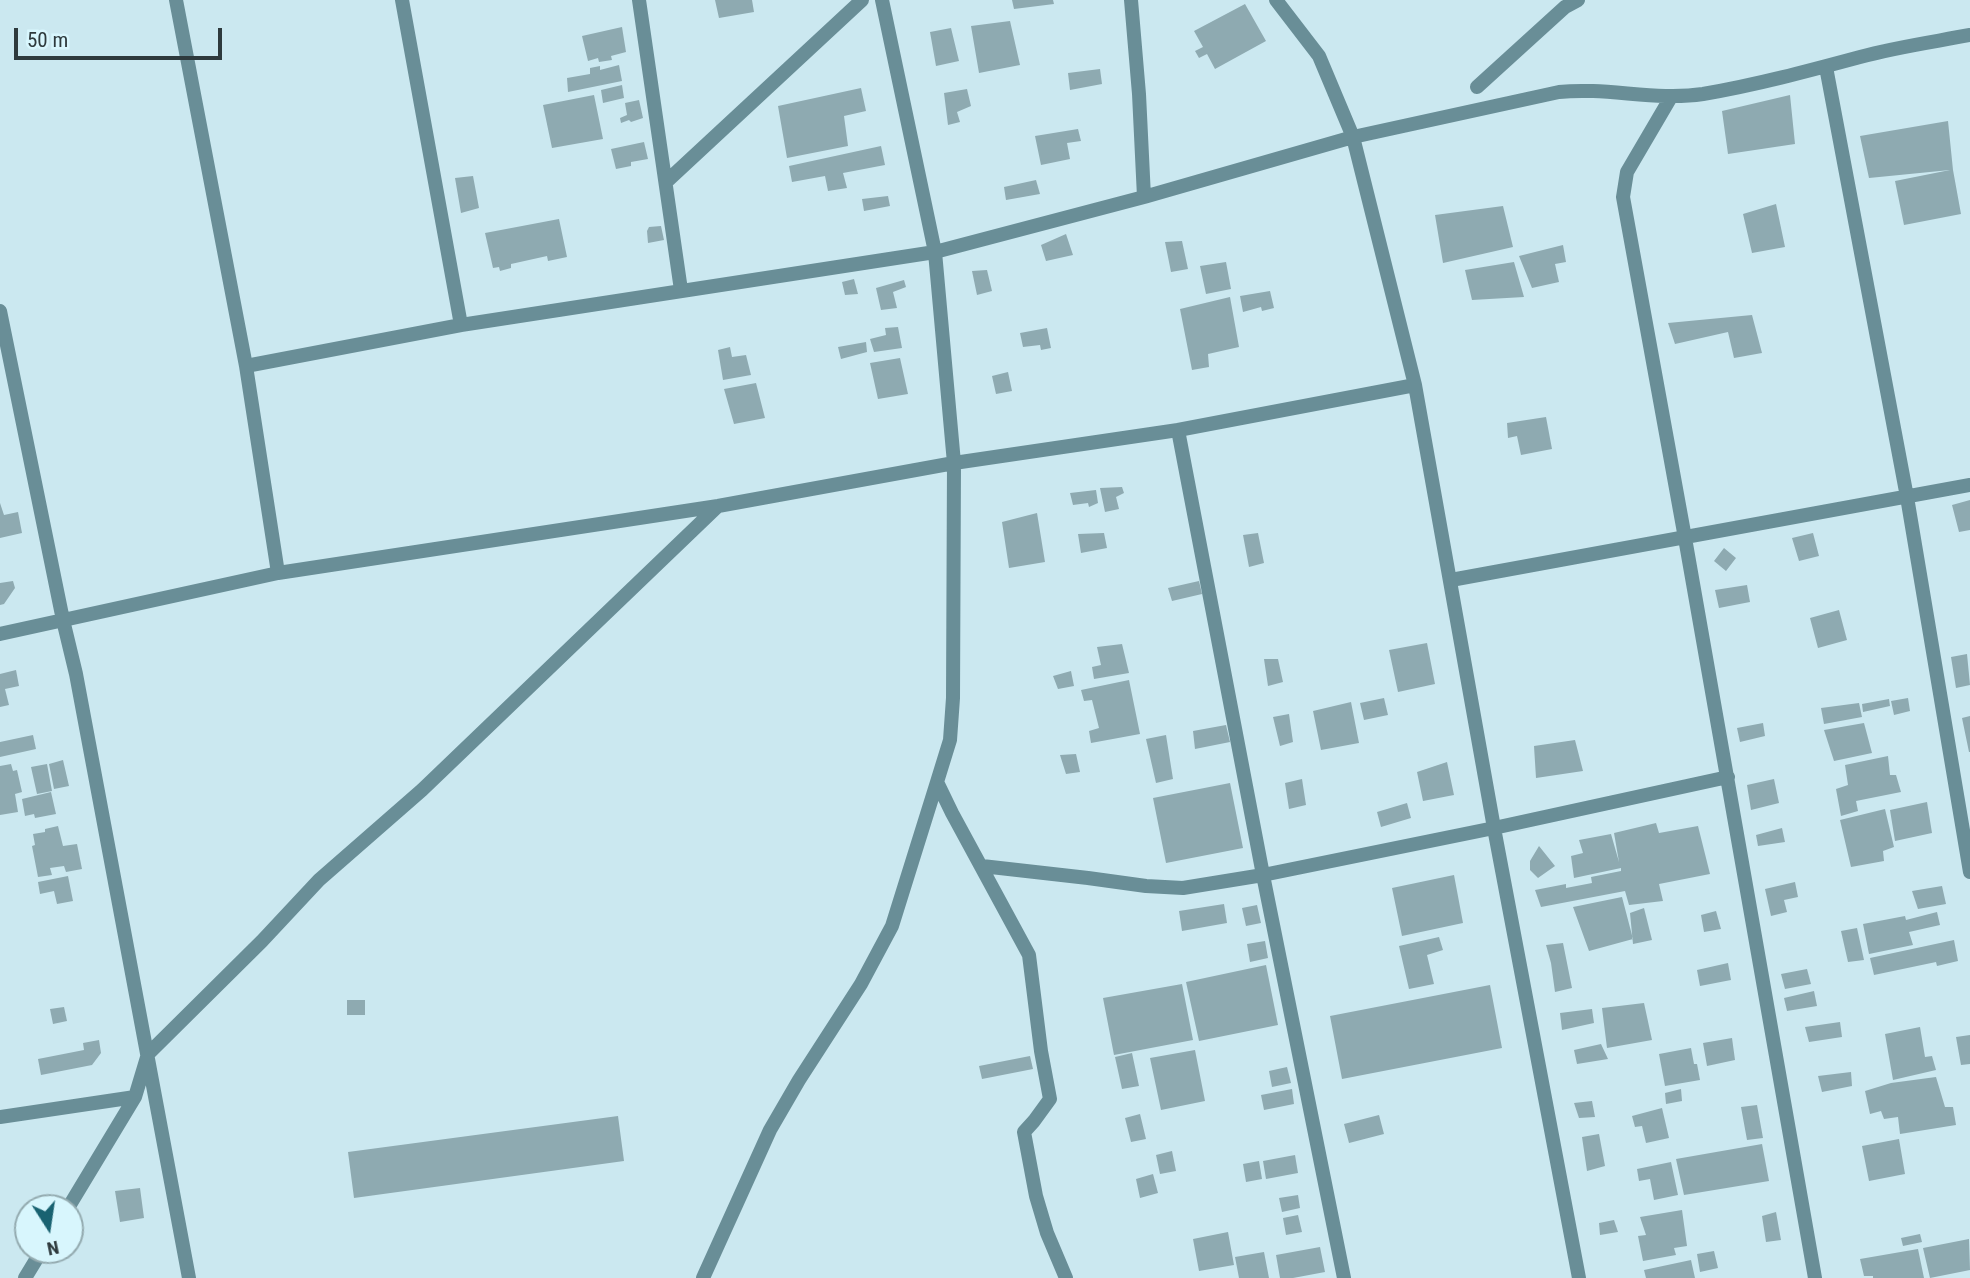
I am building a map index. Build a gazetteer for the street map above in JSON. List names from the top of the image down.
{
  "scale_bar": "50 m",
  "north": "bottom"
}
